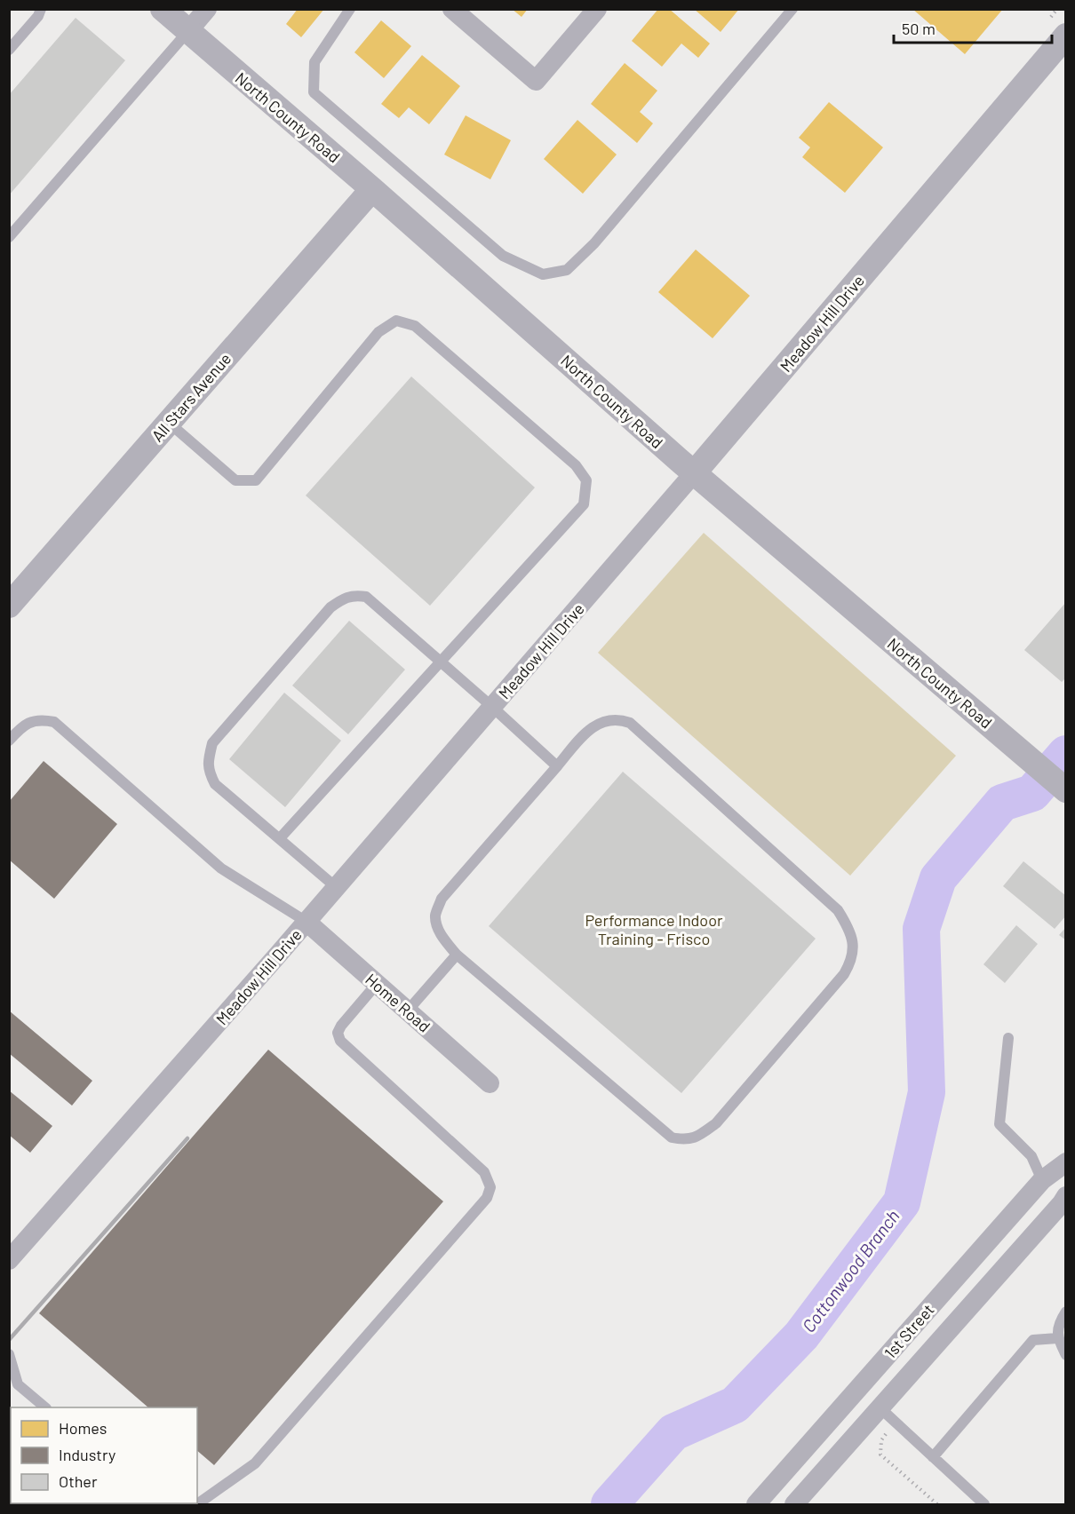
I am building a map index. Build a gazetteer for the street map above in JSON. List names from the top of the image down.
{
  "streets": {
    "street": [
      "North County Road",
      "Meadow Hill Drive",
      "All Stars Avenue",
      "Home Road",
      "1st Street"
    ]
  },
  "crossings": [
    ["North County Road", "Meadow Hill Drive"],
    ["North County Road", "All Stars Avenue"],
    ["Meadow Hill Drive", "Home Road"]
  ],
  "water": ["Cottonwood Branch"],
  "parks": ["Performance Indoor Training - Frisco"],
  "legend": ["Homes", "Industry", "Other"],
  "scale_bar": "50 m"
}
